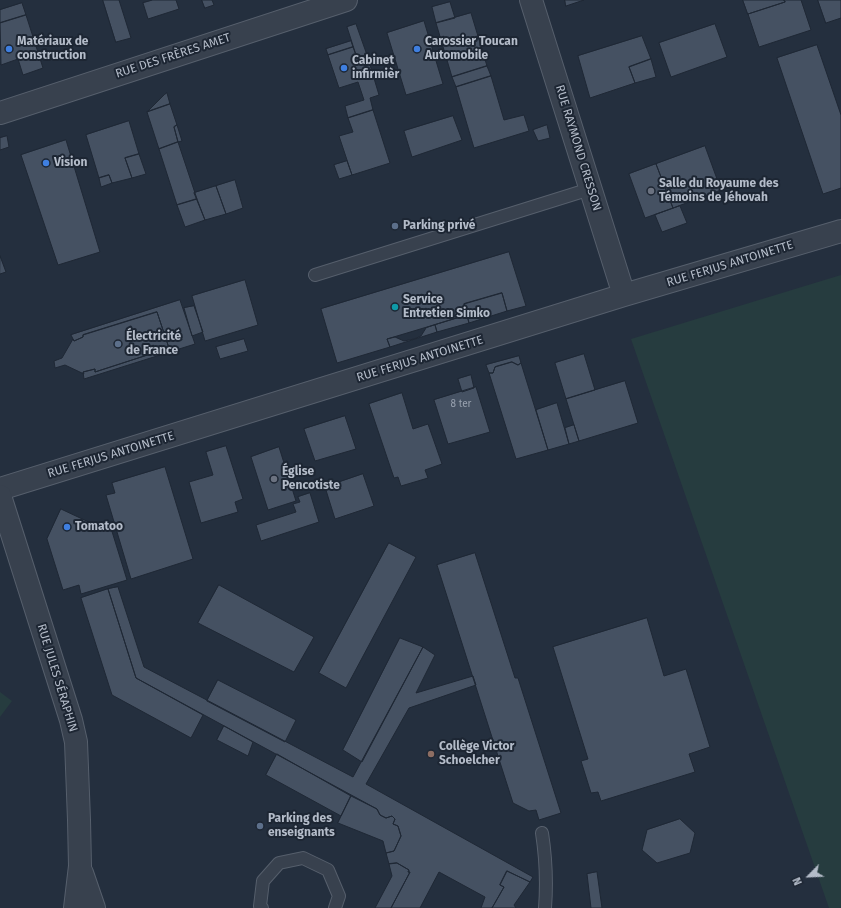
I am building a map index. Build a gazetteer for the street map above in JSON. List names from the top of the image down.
{
  "streets": {
    "street": [
      "RUE DES FRÈRES AMET",
      "RUE RAYMOND CRESSON",
      "RUE FERJUS ANTOINETTE",
      "RUE JULES SÉRAPHIN"
    ]
  },
  "crossings": [
    ["RUE RAYMOND CRESSON", "RUE FERJUS ANTOINETTE"]
  ],
  "places": [
    "Matériaux de construction",
    "Carossier Toucan Automobile",
    "Cabinet infirmièr",
    "Vision",
    "Salle du Royaume des Témoins de Jéhovah",
    "Parking privé",
    "Service Entretien Simko",
    "Électricité de France",
    "Église Pencotiste",
    "Tomatoo",
    "Collège Victor Schoelcher",
    "Parking des enseignants"
  ],
  "house_numbers": ["8 ter"],
  "north": "bottom left"
}
